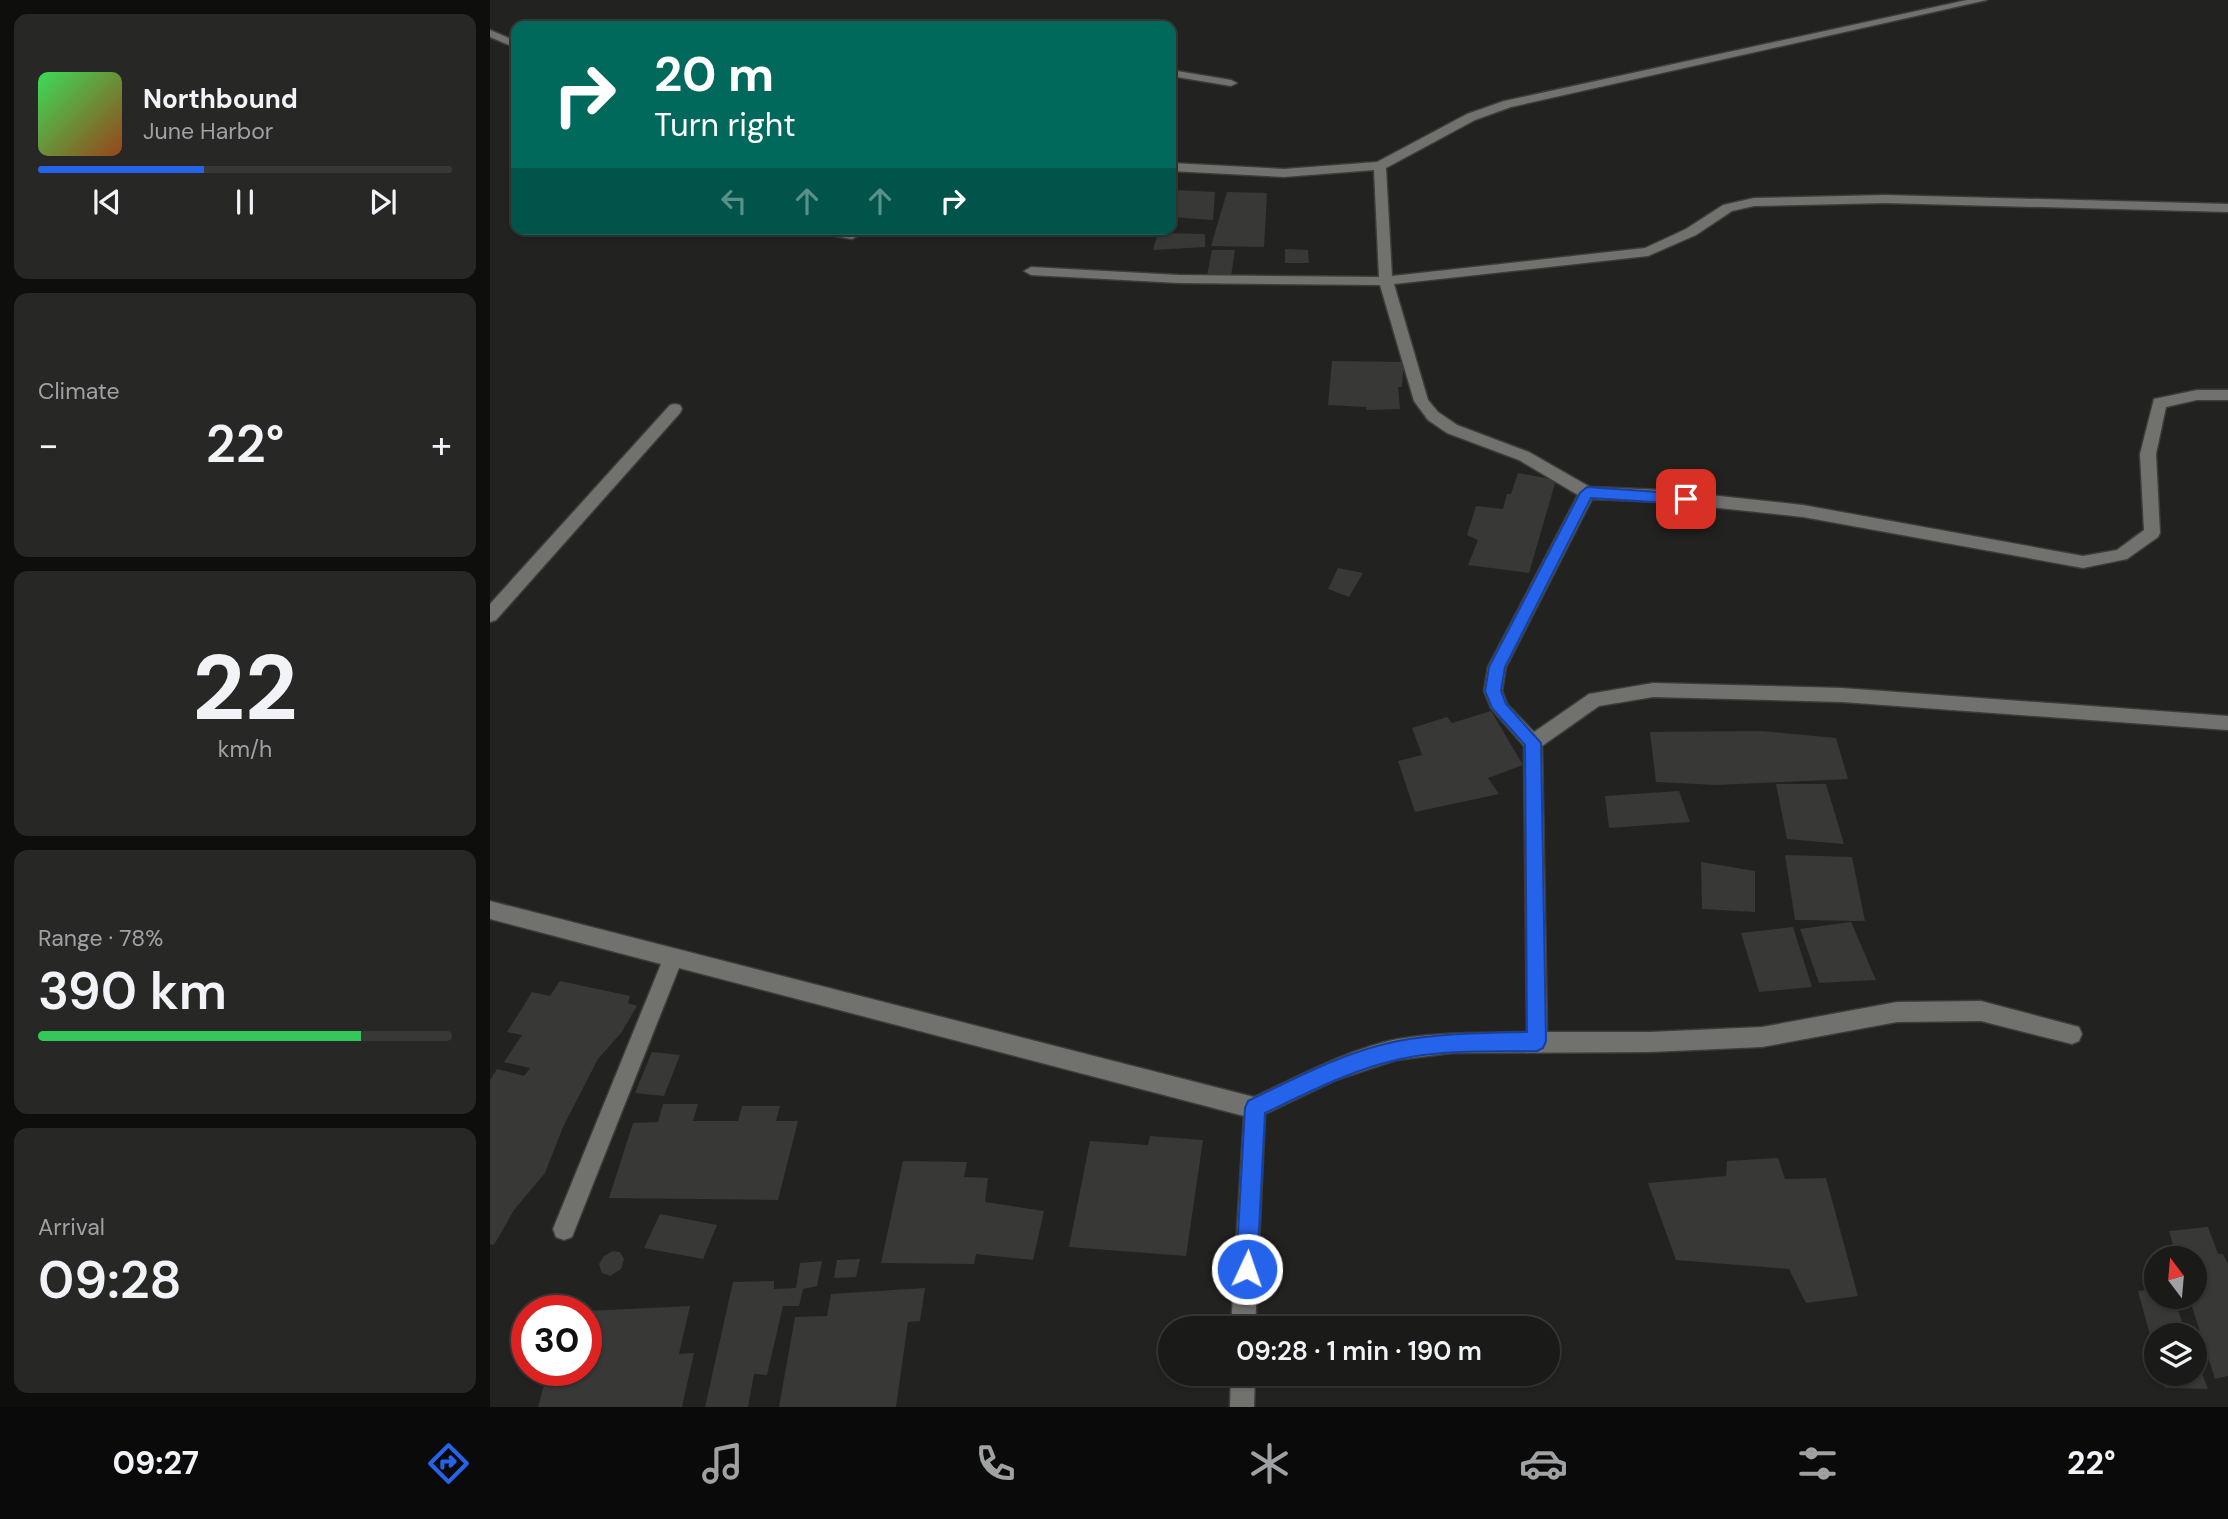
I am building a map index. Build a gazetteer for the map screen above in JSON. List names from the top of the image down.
{
  "north": "top",
  "page": {
    "turn": ["20 m", "Turn right"],
    "song": ["Northbound", "June Harbor"],
    "tile": [
      "Climate",
      ["22", "km/h"],
      ["Range · 78%", "390 km"],
      ["Arrival", "09:28"]
    ],
    "heat": ["−", "22°", "+"],
    "limit": "30",
    "trip": "09:28 · 1 min · 190 m",
    "tabs": ["09:27", "22°"]
  }
}
